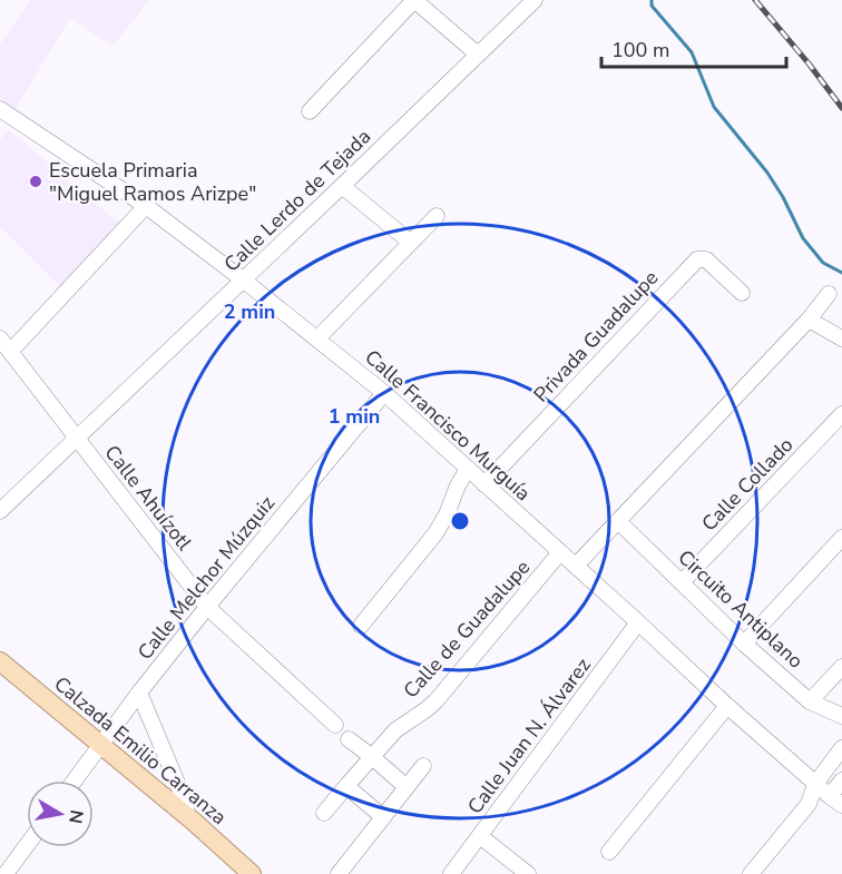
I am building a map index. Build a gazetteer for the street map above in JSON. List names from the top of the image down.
{
  "streets": {
    "main road": ["Calzada Emilio Carranza"],
    "street": [
      "Calle Lerdo de Tejada",
      "Privada Guadalupe",
      "Calle Francisco Murguía",
      "Calle Collado",
      "Calle Ahuízotl",
      "Calle Melchor Múzquiz",
      "Circuito Antiplano",
      "Calle de Guadalupe",
      "Calle Juan N. Álvarez"
    ]
  },
  "crossings": [
    ["Calle Lerdo de Tejada", "Calle Francisco Murguía"],
    ["Calle Lerdo de Tejada", "Calle Ahuízotl"],
    ["Privada Guadalupe", "Calle Francisco Murguía"],
    ["Calle Francisco Murguía", "Calle Melchor Múzquiz"],
    ["Calle Francisco Murguía", "Calle de Guadalupe"],
    ["Calle Francisco Murguía", "Calle Juan N. Álvarez"],
    ["Calle Collado", "Circuito Antiplano"],
    ["Calle Ahuízotl", "Calle Melchor Múzquiz"],
    ["Calle Melchor Múzquiz", "Calzada Emilio Carranza"]
  ],
  "places": ["Escuela Primaria \"Miguel Ramos Arizpe\""],
  "scale_bar": "100 m",
  "north": "right",
  "rings": ["2 min", "1 min"]
}
